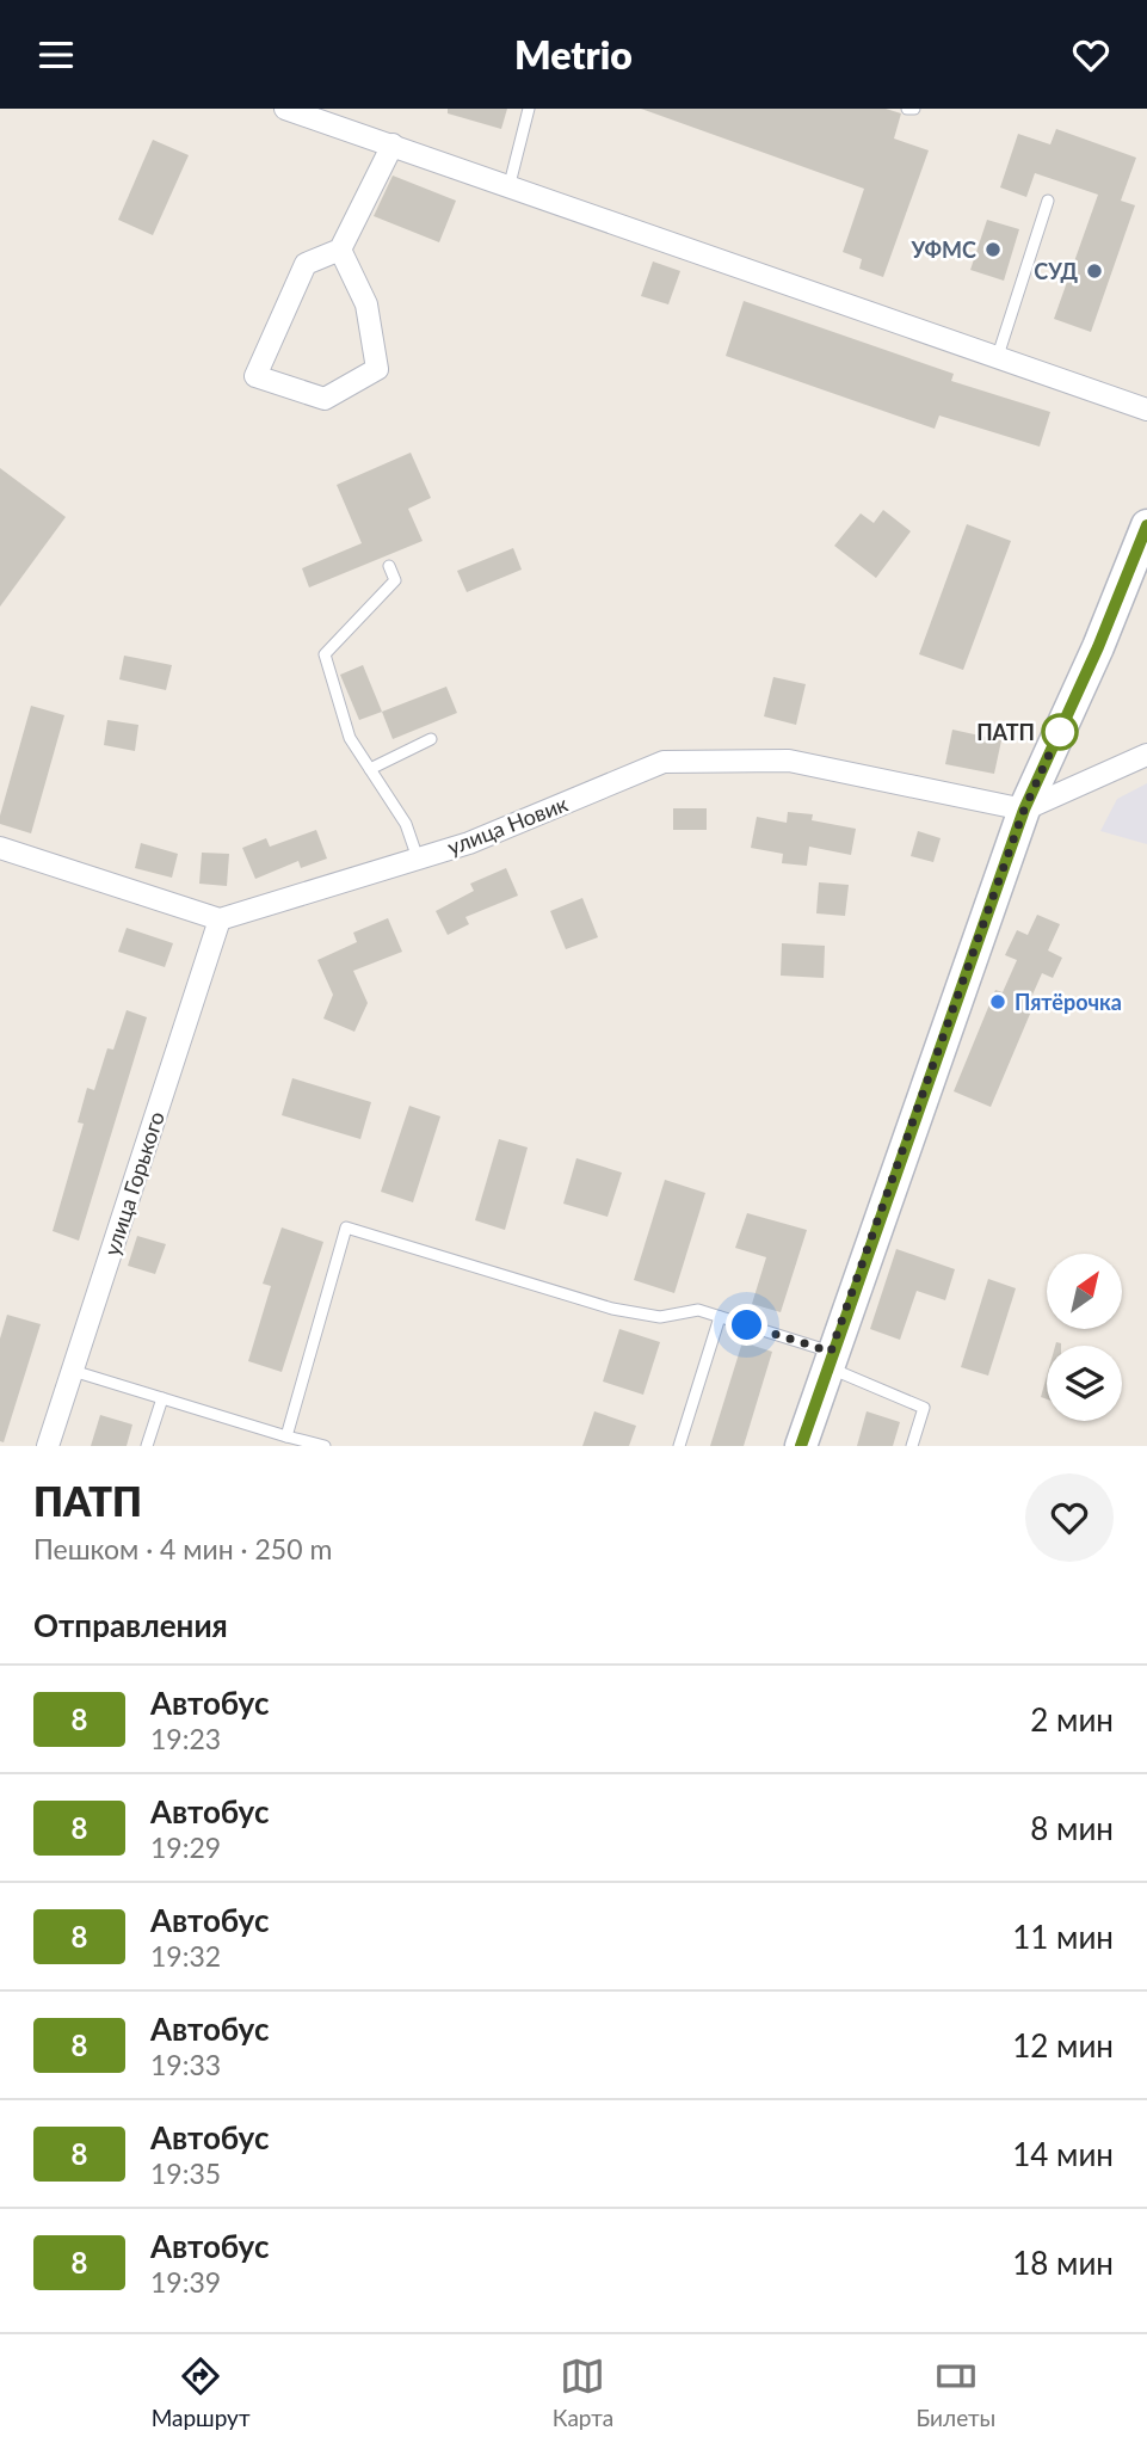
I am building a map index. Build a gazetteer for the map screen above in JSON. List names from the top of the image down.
{
  "streets": {
    "street": ["улица Новик", "улица Горького"]
  },
  "crossings": [
    ["улица Новик", "улица Горького"]
  ],
  "places": [
    "УФМС",
    "СУД",
    "ПАТП",
    "Пятёрочка"
  ],
  "lines": ["bus line 8"],
  "north": "top right",
  "page": {
    "header": "Metrio",
    "heading": [
      ["ПАТП", "Пешком · 4 мин · 250 m"],
      "Отправления"
    ],
    "list": [
      {
        "mark": "8",
        "name": "Автобус",
        "note": "19:23",
        "value": "2 мин"
      },
      {
        "mark": "8",
        "name": "Автобус",
        "note": "19:29",
        "value": "8 мин"
      },
      {
        "mark": "8",
        "name": "Автобус",
        "note": "19:32",
        "value": "11 мин"
      },
      {
        "mark": "8",
        "name": "Автобус",
        "note": "19:33",
        "value": "12 мин"
      },
      {
        "mark": "8",
        "name": "Автобус",
        "note": "19:35",
        "value": "14 мин"
      },
      {
        "mark": "8",
        "name": "Автобус",
        "note": "19:39",
        "value": "18 мин"
      }
    ],
    "tabs": ["Маршрут", "Карта", "Билеты"]
  }
}
